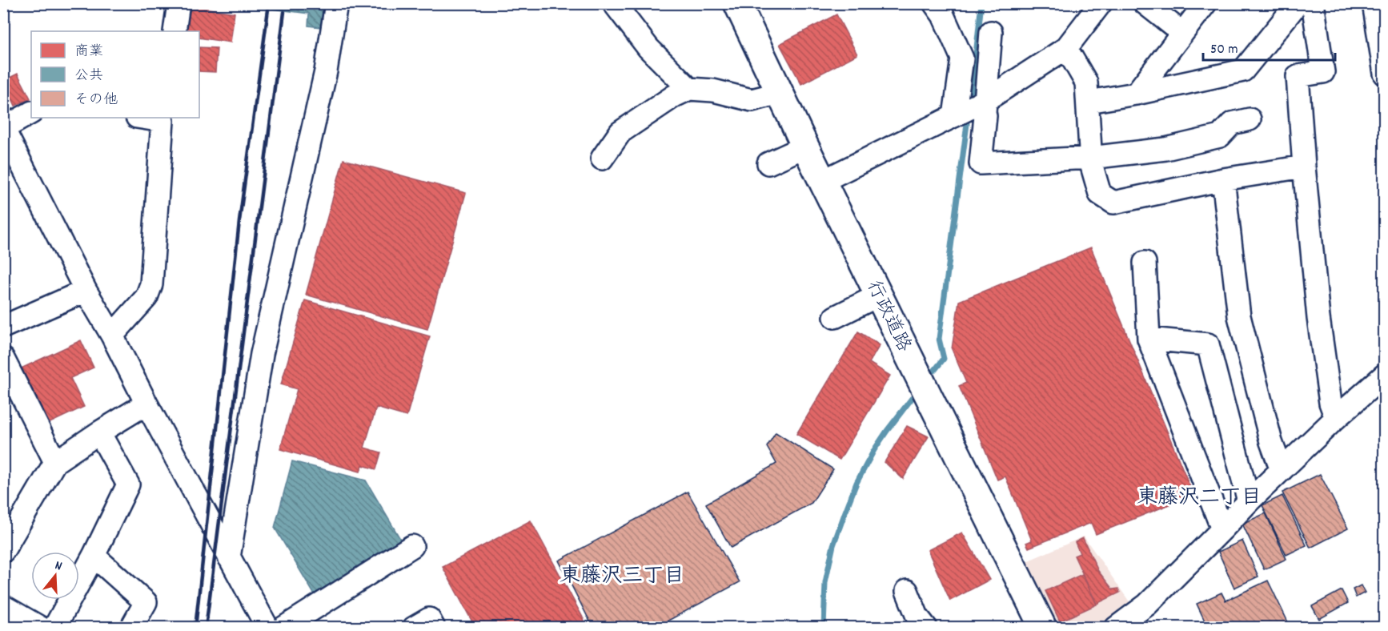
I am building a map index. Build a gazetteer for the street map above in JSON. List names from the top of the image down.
{
  "streets": {
    "highway": ["行政道路"]
  },
  "districts": ["東藤沢二丁目", "東藤沢三丁目"],
  "legend": ["商業", "公共", "その他"],
  "scale_bar": "50 m",
  "north": "top"
}
